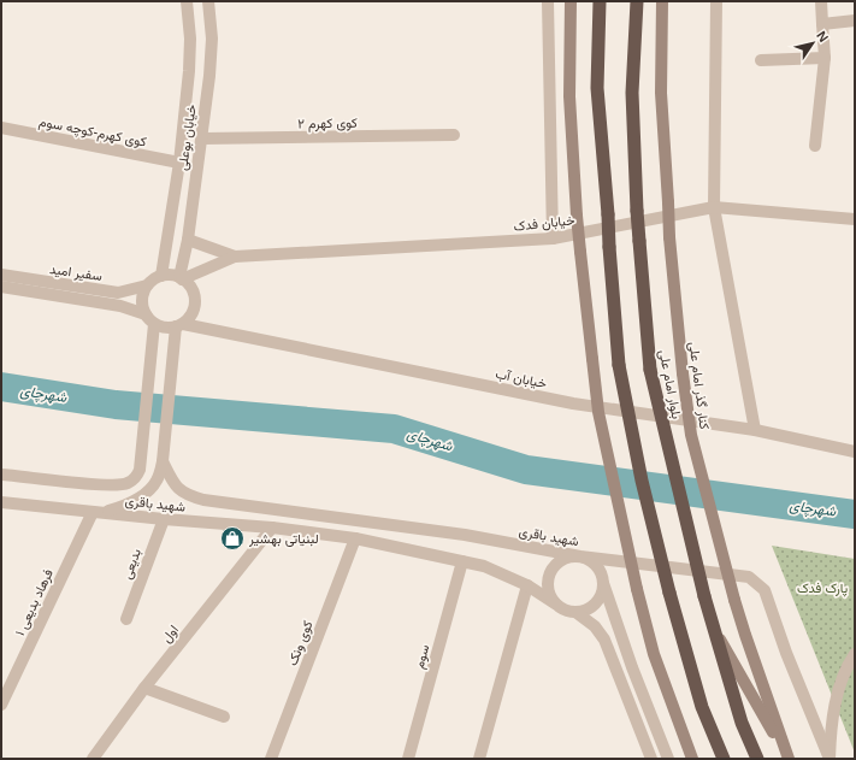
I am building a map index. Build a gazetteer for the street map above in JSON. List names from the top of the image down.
{
  "streets": {
    "highway": ["بلوار امام علی"],
    "main road": ["کنار گذر امام علی"],
    "street": [
      "کوی کهرم ۲",
      "کوی کهرم-کوچه سوم",
      "خیابان بوعلی",
      "خیابان فدک",
      "سفیر امید",
      "خیابان آب",
      "شهید باقری",
      "بدیعی",
      "فرهاد بدیعی ۱",
      "اول",
      "کوی ونک",
      "سوم"
    ]
  },
  "crossings": [
    ["کوی کهرم ۲", "خیابان بوعلی"],
    ["کوی کهرم-کوچه سوم", "خیابان بوعلی"],
    ["خیابان بوعلی", "خیابان فدک"],
    ["خیابان بوعلی", "سفیر امید"],
    ["خیابان بوعلی", "خیابان آب"],
    ["خیابان بوعلی", "شهید باقری"],
    ["خیابان فدک", "سفیر امید"],
    ["خیابان فدک", "خیابان آب"],
    ["خیابان فدک", "شهید باقری"],
    ["سفیر امید", "خیابان آب"],
    ["سفیر امید", "شهید باقری"],
    ["خیابان آب", "شهید باقری"],
    ["شهید باقری", "بدیعی"],
    ["شهید باقری", "فرهاد بدیعی ۱"],
    ["شهید باقری", "اول"],
    ["شهید باقری", "کوی ونک"],
    ["شهید باقری", "سوم"]
  ],
  "water": ["شهرچای"],
  "parks": ["پارک فدک"],
  "places": {
    "shop": ["لبنیاتی بهشیر"]
  },
  "north": "top right"
}
